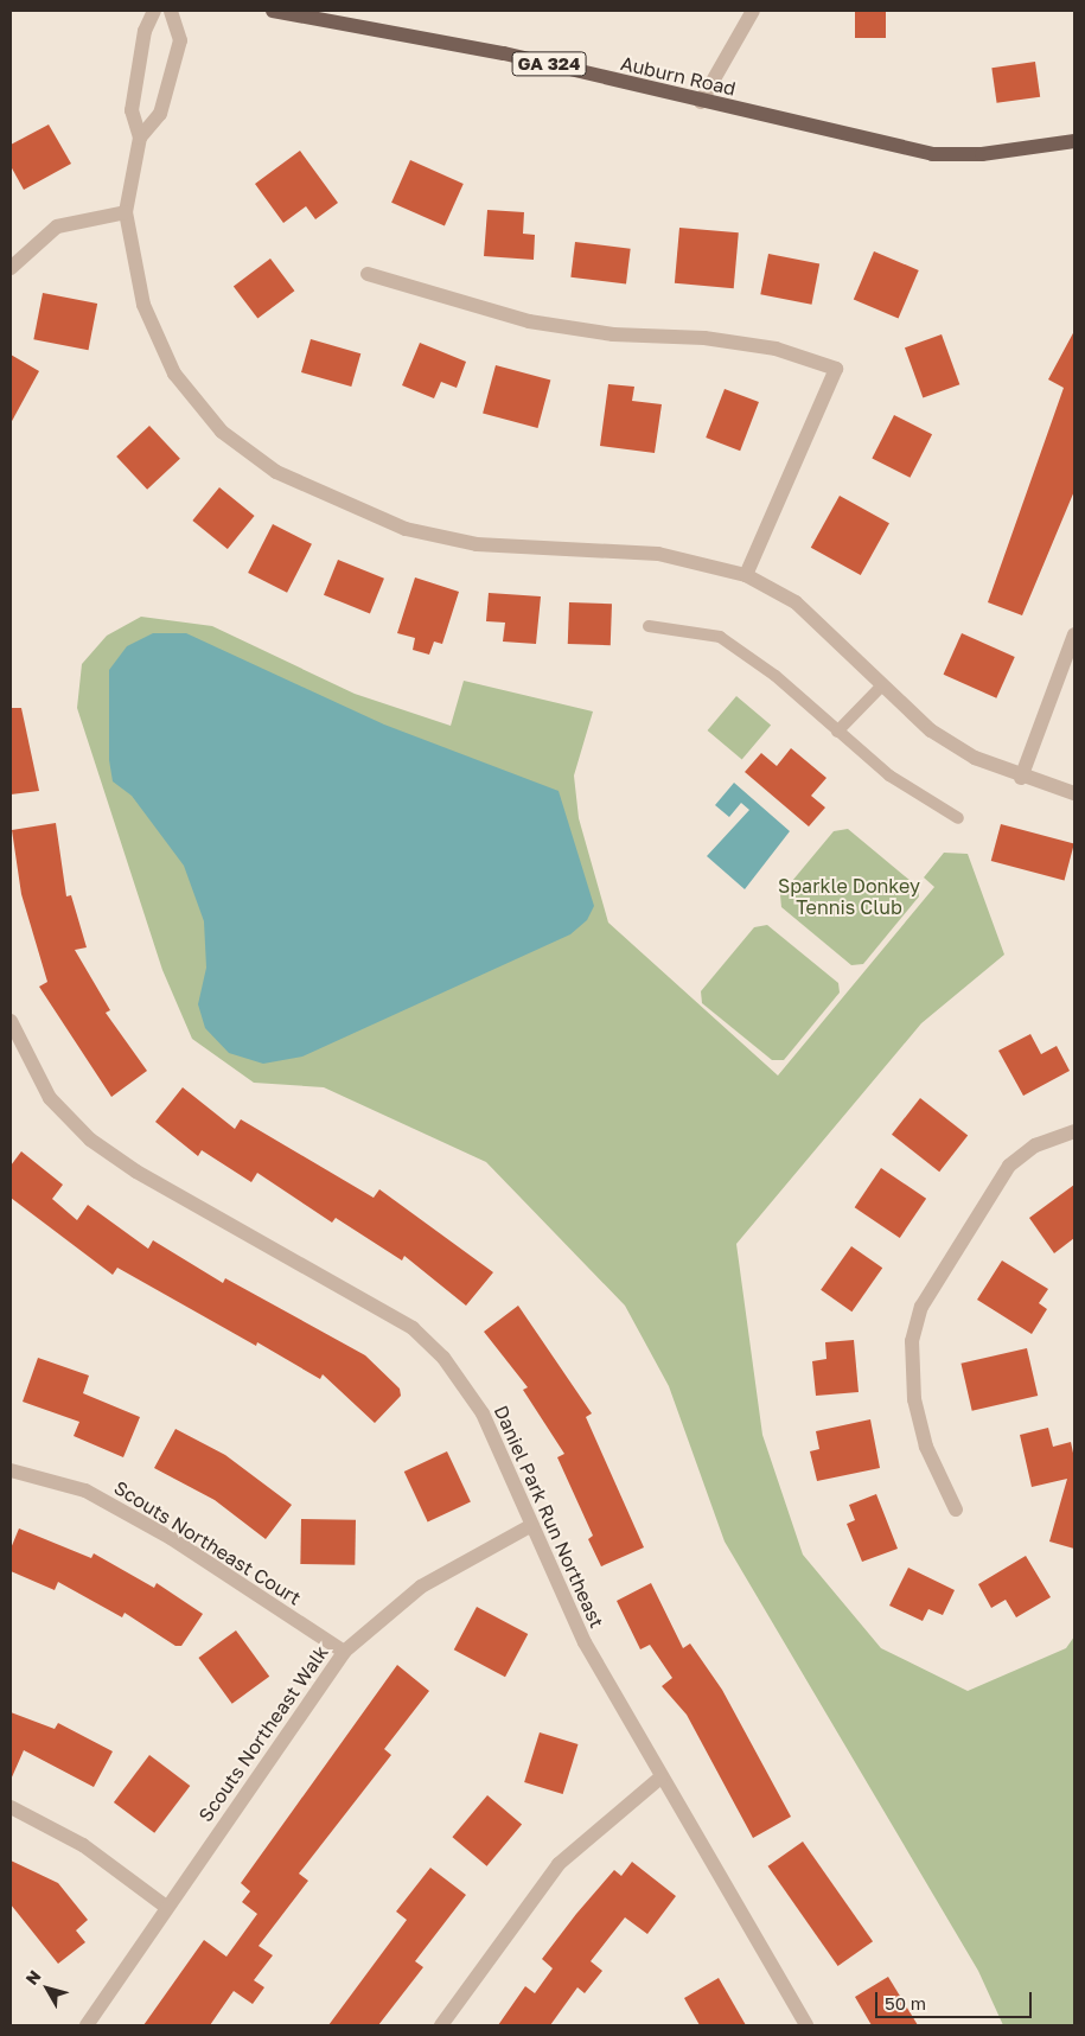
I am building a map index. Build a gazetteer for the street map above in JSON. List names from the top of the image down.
{
  "streets": {
    "main road": ["GA 324", "Auburn Road"],
    "street": ["Daniel Park Run Northeast", "Scouts Northeast Court", "Scouts Northeast Walk"]
  },
  "crossings": [
    ["Daniel Park Run Northeast", "Scouts Northeast Walk"],
    ["Scouts Northeast Court", "Scouts Northeast Walk"]
  ],
  "parks": ["Sparkle Donkey Tennis Club"],
  "scale_bar": "50 m",
  "north": "top left"
}
